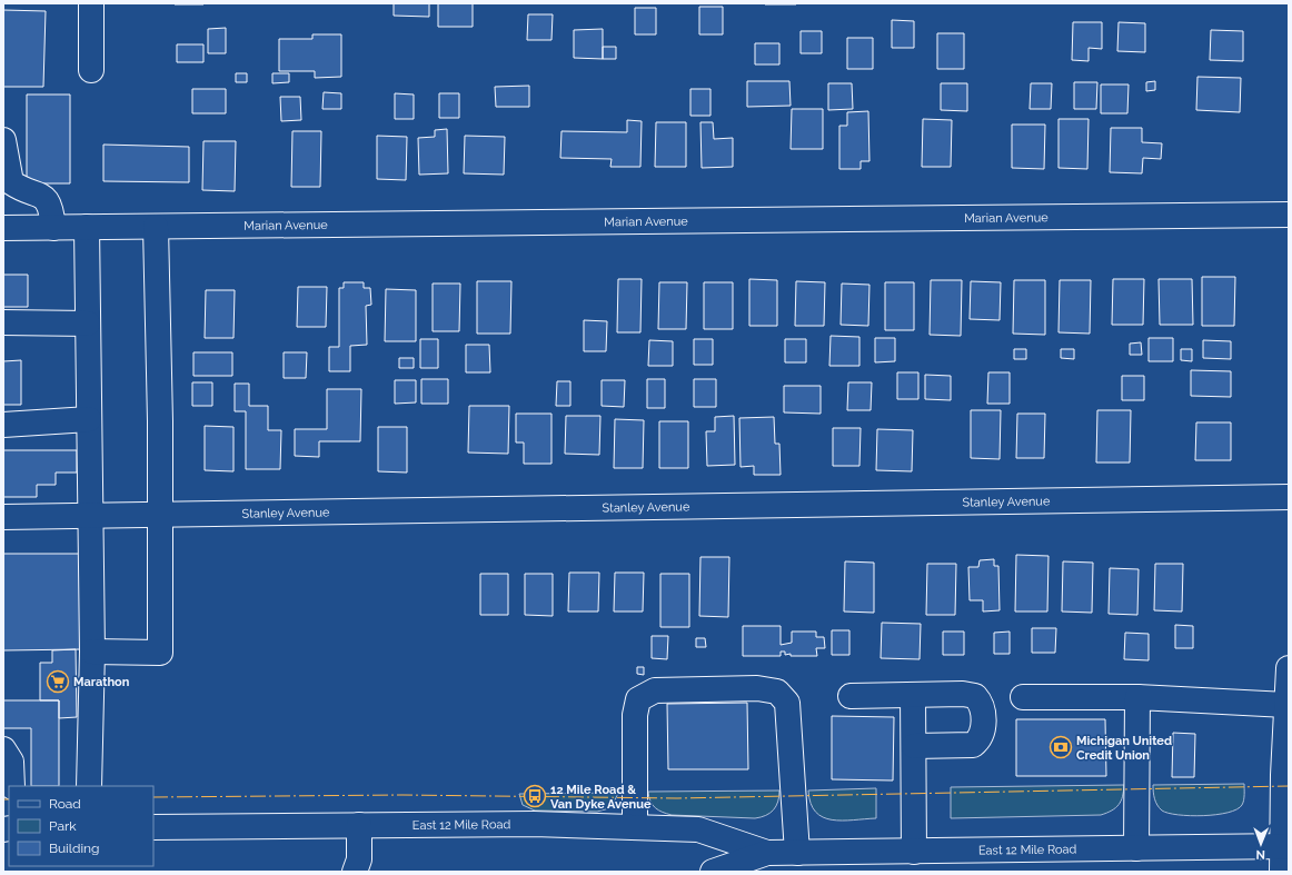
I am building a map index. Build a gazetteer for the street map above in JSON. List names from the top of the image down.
{
  "streets": {
    "street": ["Marian Avenue", "Stanley Avenue", "East 12 Mile Road"]
  },
  "places": {
    "supermarket": ["Marathon"],
    "bank": ["Michigan United Credit Union"],
    "bus stop": ["12 Mile Road & Van Dyke Avenue"]
  },
  "legend": ["Road", "Park", "Building"],
  "north": "bottom"
}
